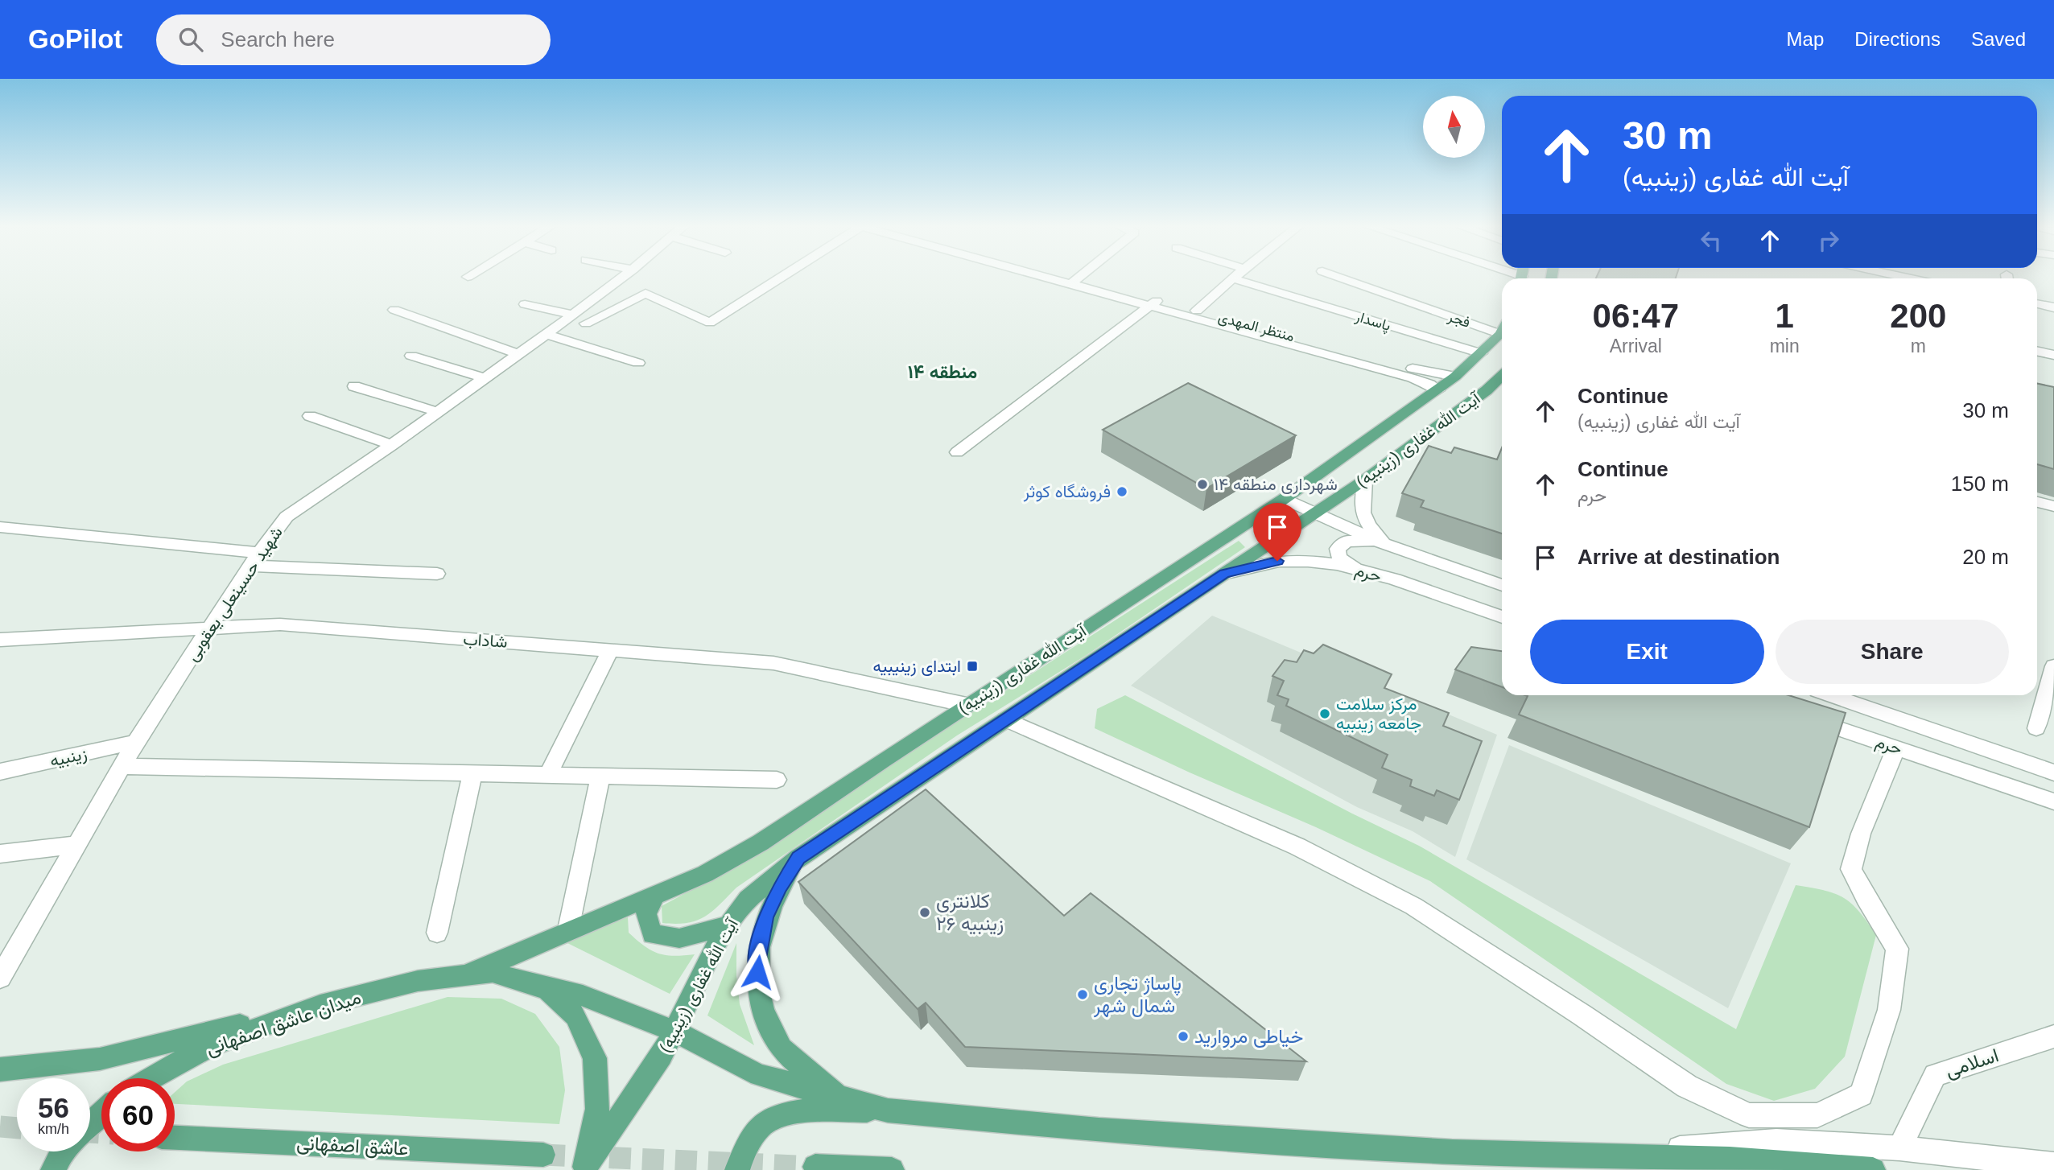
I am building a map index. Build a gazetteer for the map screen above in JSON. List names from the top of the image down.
{
  "streets": {
    "main road": ["آیت الله غفاری (زینبیه)", "میدان عاشق اصفهانی", "عاشق اصفهانی"],
    "street": [
      "فجر",
      "پاسدار",
      "منتظر المهدی",
      "حرم",
      "شهید حسینعلی یعقوبی",
      "شاداب",
      "زینبیه",
      "اسلامی"
    ]
  },
  "crossings": [
    ["پاسدار", "آیت الله غفاری (زینبیه)"],
    ["منتظر المهدی", "آیت الله غفاری (زینبیه)"],
    ["آیت الله غفاری (زینبیه)", "حرم"],
    ["آیت الله غفاری (زینبیه)", "شاداب"],
    ["آیت الله غفاری (زینبیه)", "میدان عاشق اصفهانی"],
    ["شهید حسینعلی یعقوبی", "شاداب"],
    ["شهید حسینعلی یعقوبی", "زینبیه"]
  ],
  "districts": ["منطقه ۱۴"],
  "places": {
    "other": [
      "شهرداری منطقه ۱۴",
      "فروشگاه کوثر",
      "مرکز سلامت جامعه زینبیه",
      "کلانتری ۲۶ زینبیه",
      "پاساژ تجاری شمال شهر",
      "خیاطی مروارید"
    ],
    "transit": ["ابتدای زینیبیه"]
  },
  "north": "top",
  "page": {
    "header": "GoPilot",
    "search": "Search here",
    "nav": ["Map", "Directions", "Saved"],
    "turn": ["30 m", "آیت الله غفاری (زینبیه)"],
    "eta": [
      "06:47",
      "Arrival",
      "1",
      "min",
      "200",
      "m"
    ],
    "list": [
      {
        "name": "Continue",
        "note": "آیت الله غفاری (زینبیه)",
        "value": "30 m"
      },
      {
        "name": "Continue",
        "note": "حرم",
        "value": "150 m"
      },
      {
        "name": "Arrive at destination",
        "value": "20 m"
      }
    ],
    "buttons": ["Exit", "Share"],
    "speed": "56 km/h",
    "limit": "60"
  }
}
